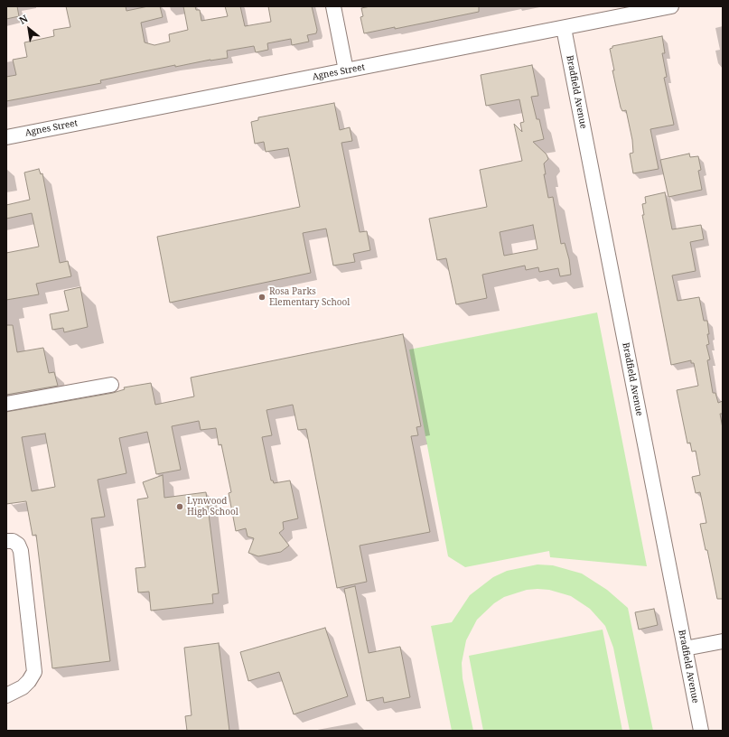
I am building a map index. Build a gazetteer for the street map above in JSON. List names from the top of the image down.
{
  "streets": {
    "street": ["Agnes Street", "Bradfield Avenue"]
  },
  "crossings": [
    ["Agnes Street", "Bradfield Avenue"]
  ],
  "places": ["Rosa Parks Elementary School", "Lynwood High School"],
  "north": "top left"
}
